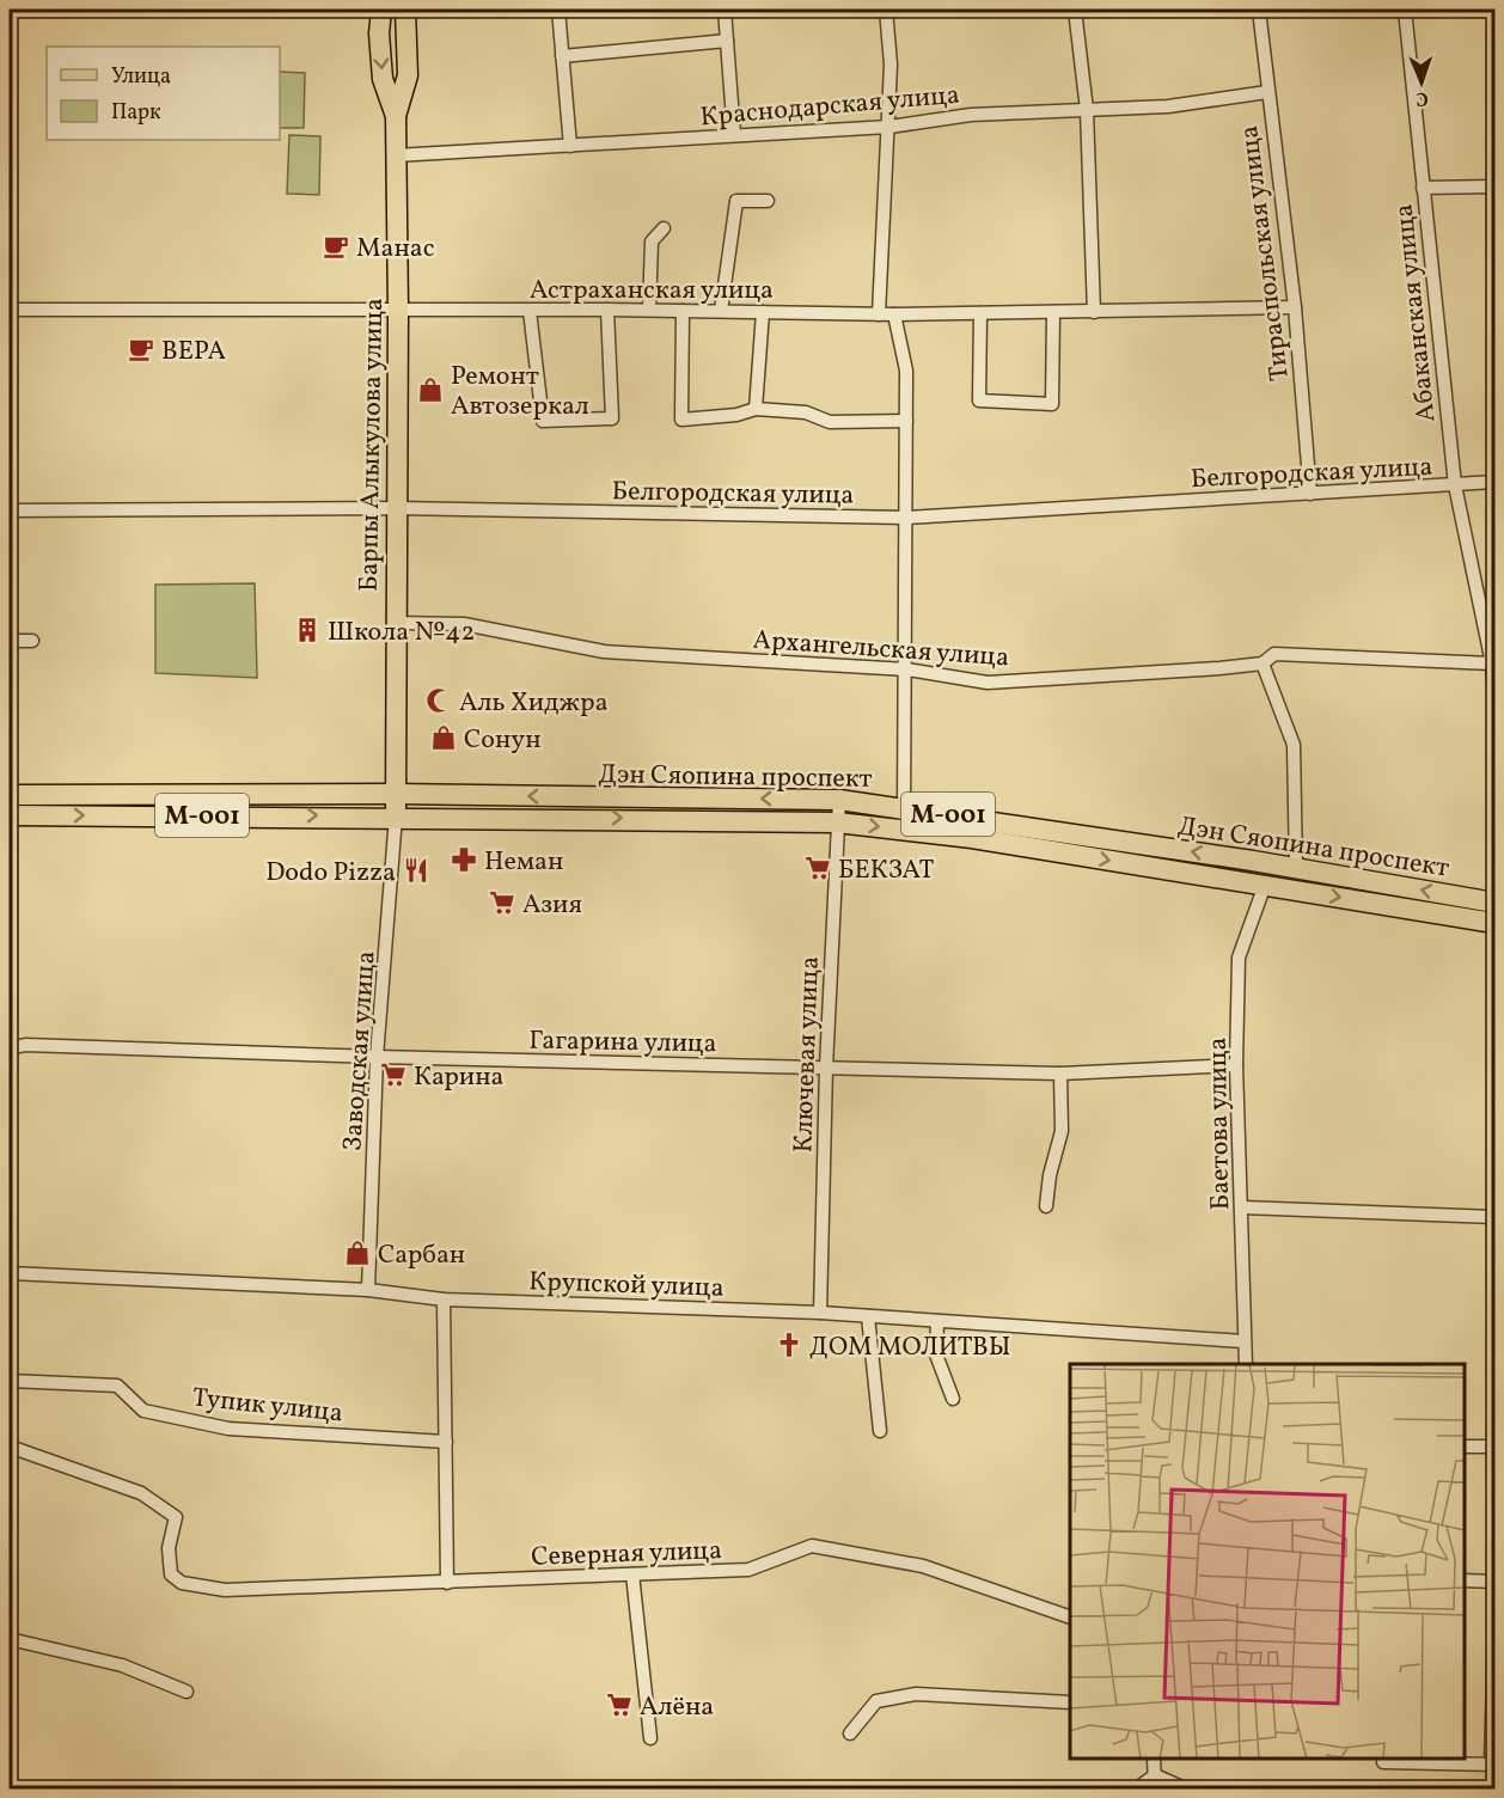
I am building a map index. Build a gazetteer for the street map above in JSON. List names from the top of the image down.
{
  "streets": {
    "main road": ["Барпы Алыкулова улица", "Дэн Сяопина проспект", "M-001"],
    "street": [
      "Краснодарская улица",
      "Тираспольская улица",
      "Астраханская улица",
      "Абаканская улица",
      "Белгородская улица",
      "Архангельская улица",
      "Гагарина улица",
      "Заводская улица",
      "Ключевая улица",
      "Баетова улица",
      "Крупской улица",
      "Тупик улица",
      "Северная улица"
    ]
  },
  "crossings": [
    ["Краснодарская улица", "Тираспольская улица"],
    ["Краснодарская улица", "Барпы Алыкулова улица"],
    ["Тираспольская улица", "Астраханская улица"],
    ["Тираспольская улица", "Белгородская улица"],
    ["Астраханская улица", "Барпы Алыкулова улица"],
    ["Абаканская улица", "Белгородская улица"],
    ["Абаканская улица", "Архангельская улица"],
    ["Барпы Алыкулова улица", "Белгородская улица"],
    ["Барпы Алыкулова улица", "Архангельская улица"],
    ["Барпы Алыкулова улица", "Дэн Сяопина проспект"],
    ["Барпы Алыкулова улица", "Заводская улица"],
    ["Дэн Сяопина проспект", "Заводская улица"],
    ["Дэн Сяопина проспект", "Ключевая улица"],
    ["Дэн Сяопина проспект", "Баетова улица"],
    ["Гагарина улица", "Заводская улица"],
    ["Гагарина улица", "Ключевая улица"],
    ["Гагарина улица", "Баетова улица"],
    ["Заводская улица", "Крупской улица"],
    ["Ключевая улица", "Крупской улица"],
    ["Баетова улица", "Крупской улица"]
  ],
  "places": {
    "cafe": ["Манас", "ВЕРА"],
    "shop": ["Ремонт Автозеркал", "Сонун", "Сарбан"],
    "building": ["Школа №42"],
    "mosque": ["Аль Хиджра"],
    "pharmacy": ["Неман"],
    "supermarket": [
      "БЕКЗАТ",
      "Азия",
      "Карина",
      "Алёна"
    ],
    "restaurant": ["Dodo Pizza"],
    "church": ["ДОМ МОЛИТВЫ"]
  },
  "legend": ["Улица", "Парк"],
  "north": "bottom"
}
